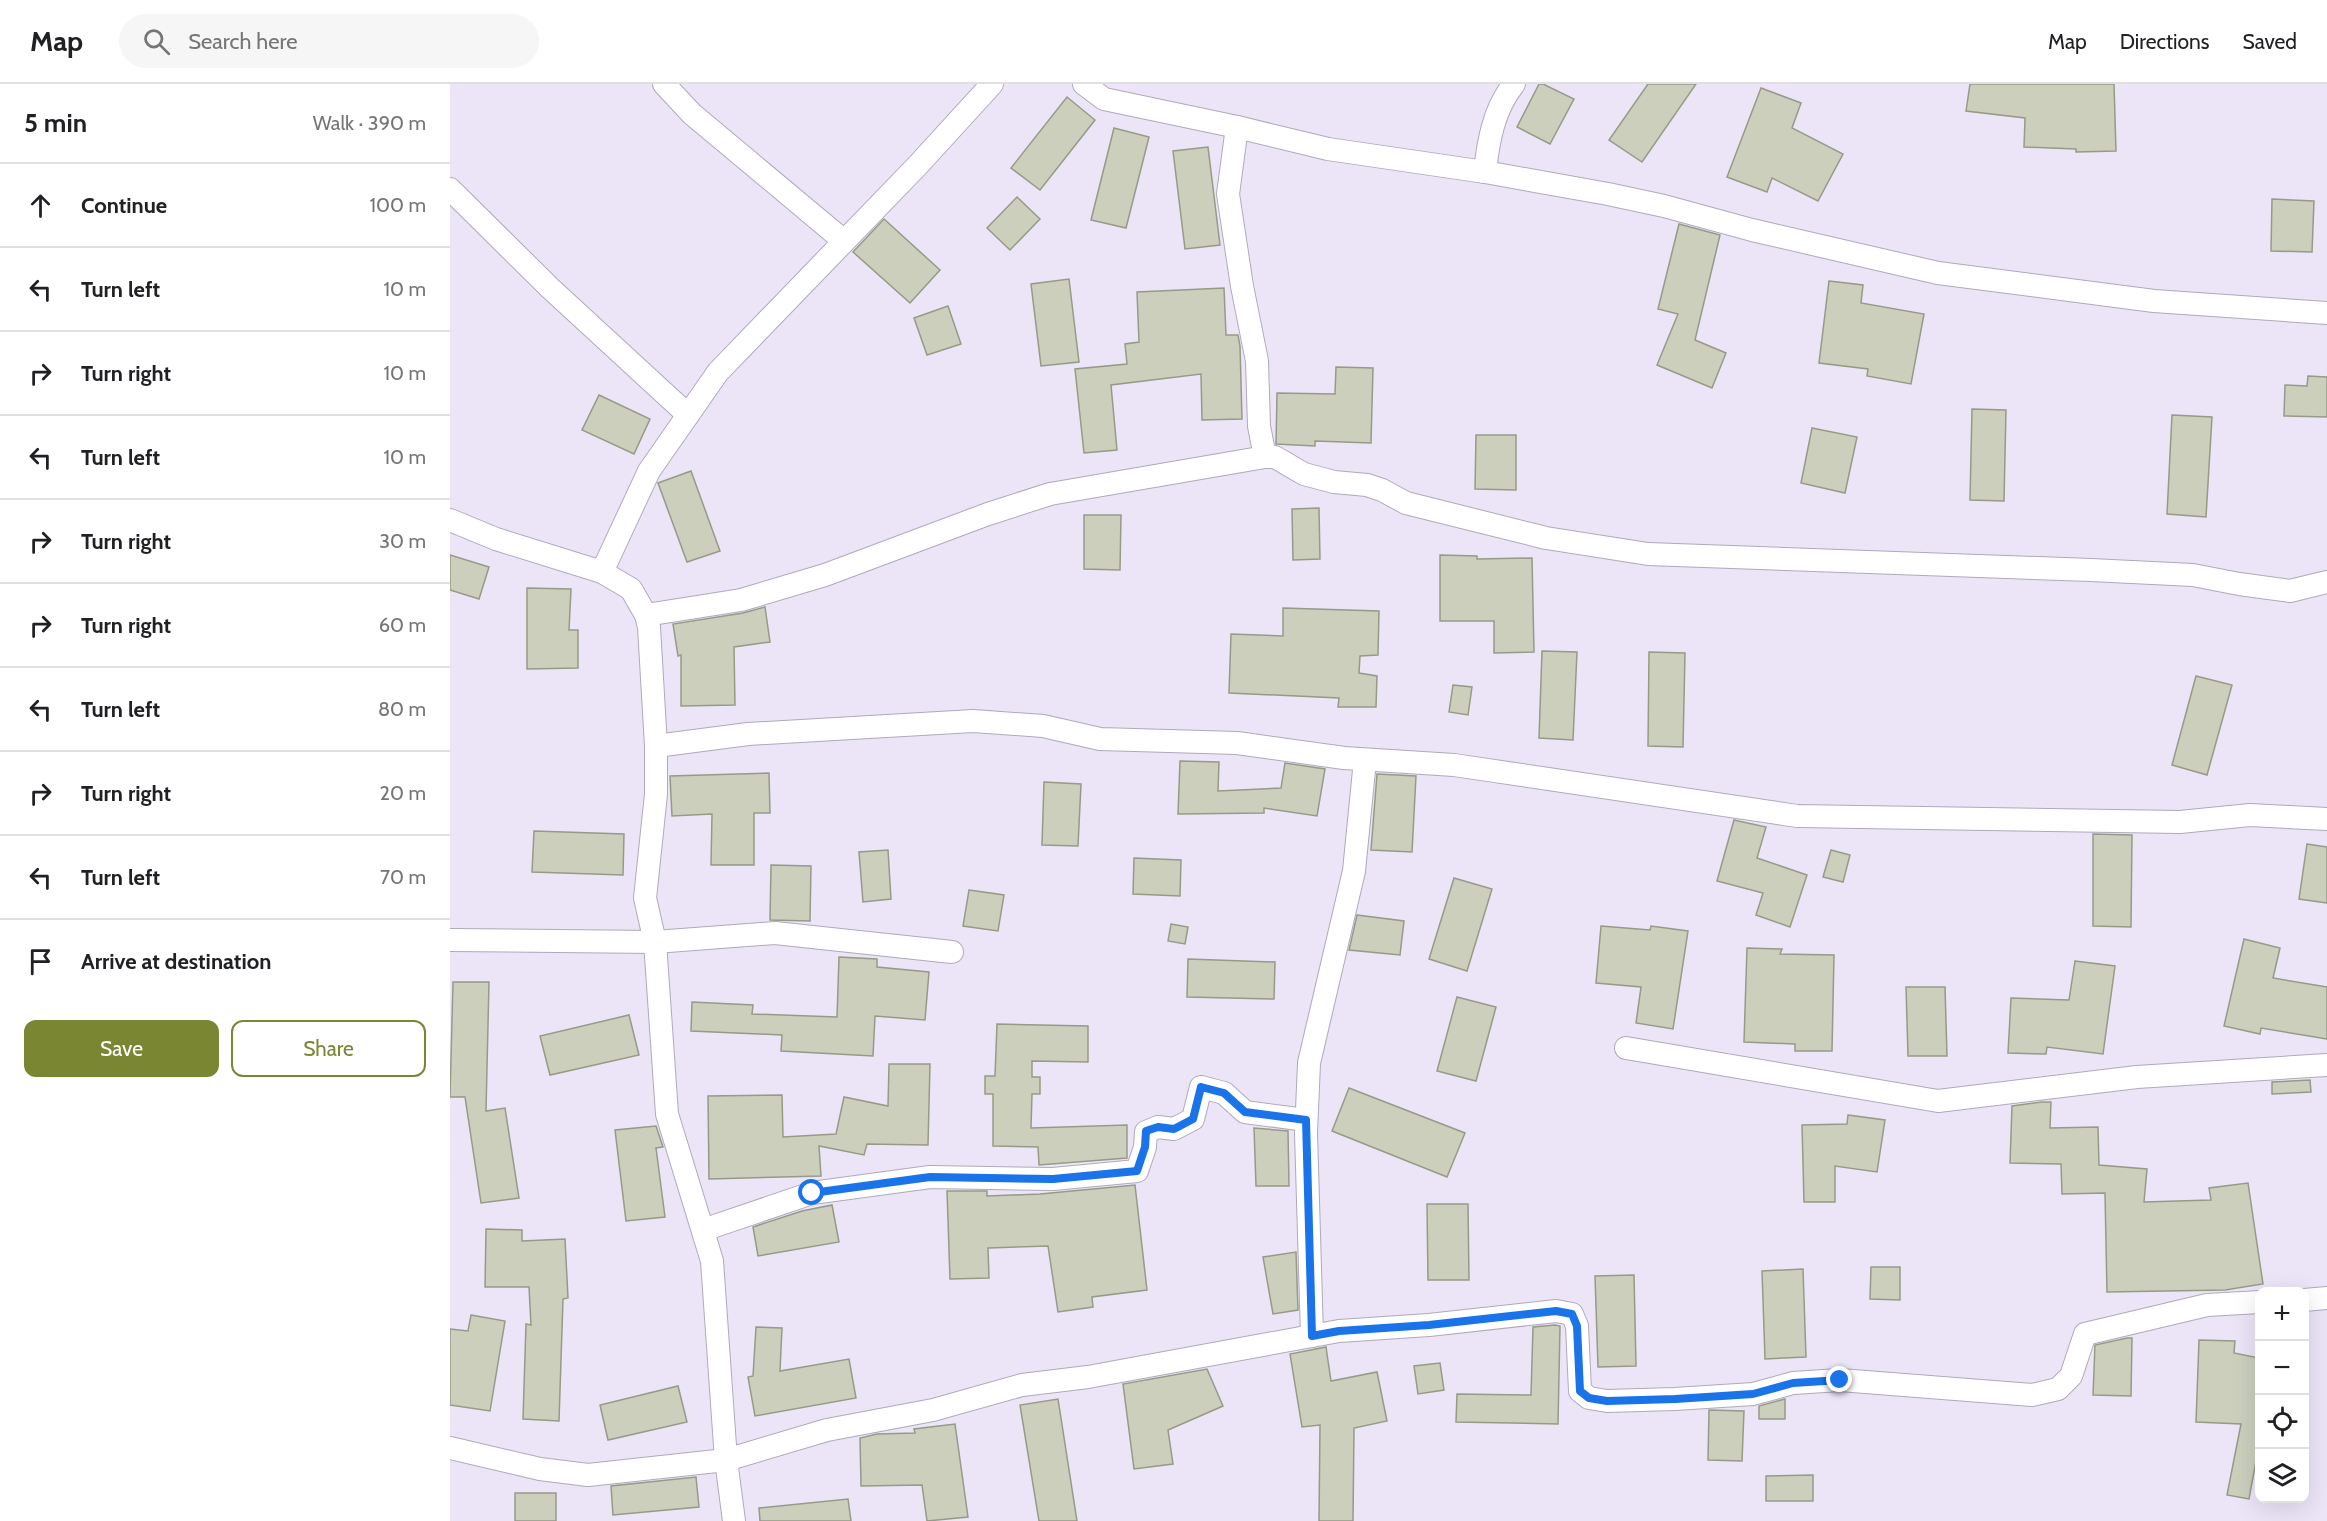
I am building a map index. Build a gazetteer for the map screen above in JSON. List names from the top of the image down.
{
  "page": {
    "header": "Map",
    "search": "Search here",
    "nav": ["Map", "Directions", "Saved"],
    "heading": ["5 min", "Walk · 390 m"],
    "list": [
      ["Continue", "100 m"],
      ["Turn left", "10 m"],
      ["Turn right", "10 m"],
      ["Turn left", "10 m"],
      ["Turn right", "30 m"],
      ["Turn right", "60 m"],
      ["Turn left", "80 m"],
      ["Turn right", "20 m"],
      ["Turn left", "70 m"],
      "Arrive at destination"
    ],
    "buttons": ["Save", "Share"],
    "map_buttons": ["+", "−"]
  }
}
